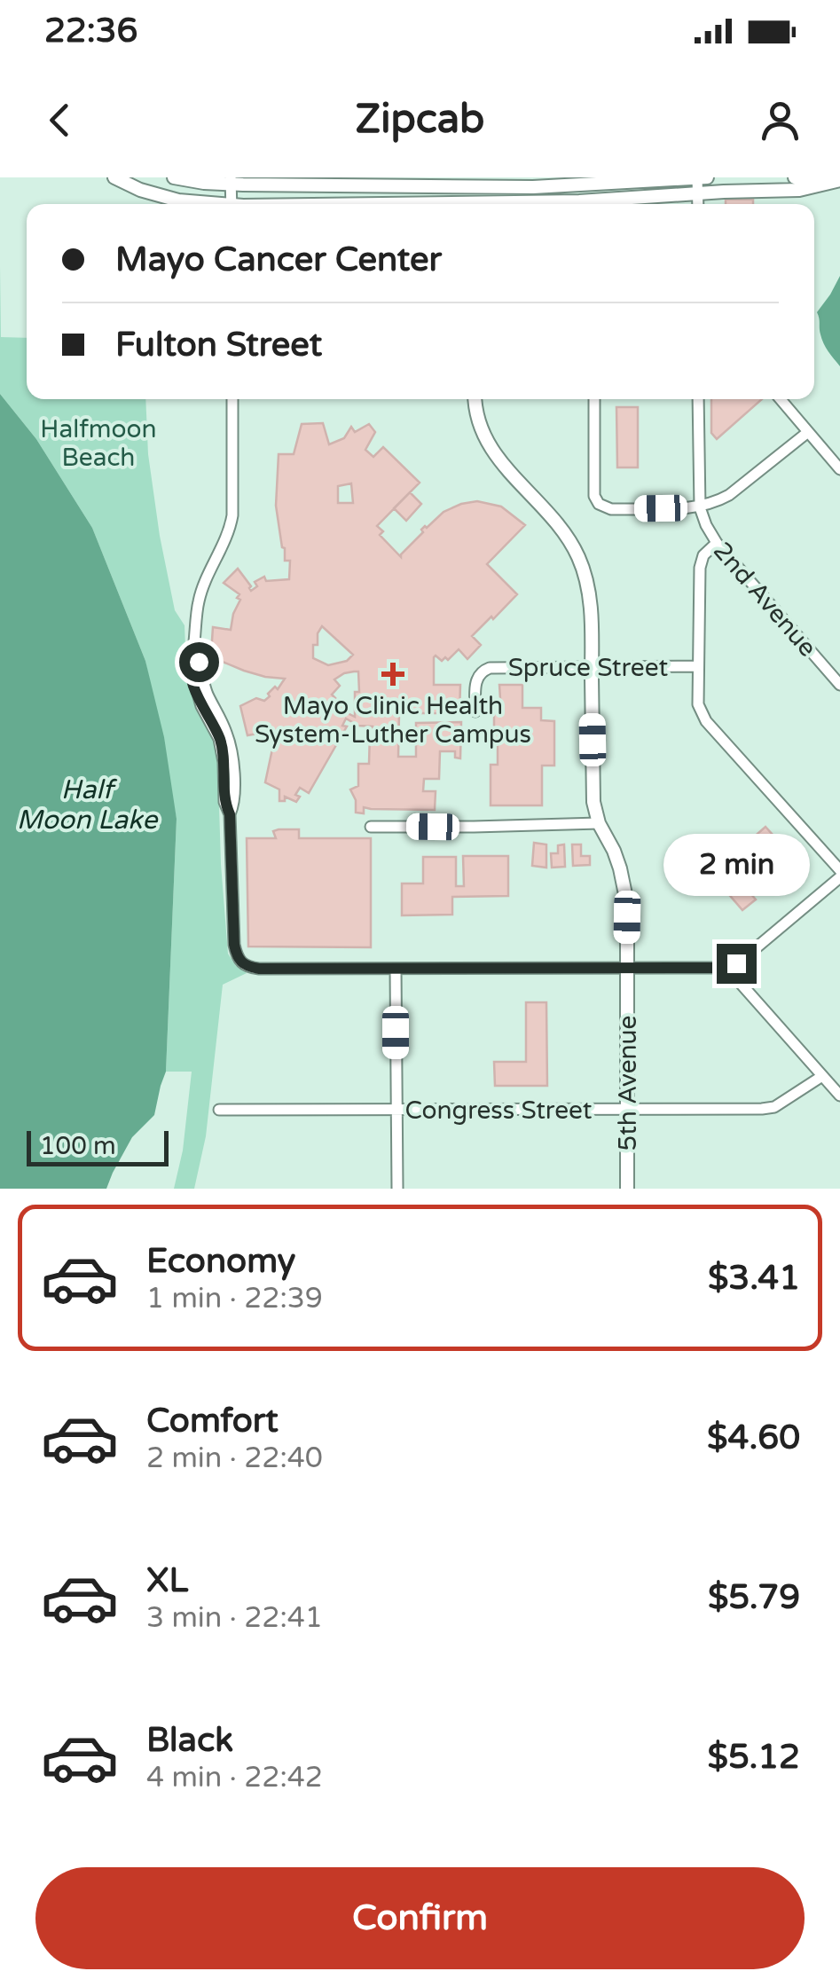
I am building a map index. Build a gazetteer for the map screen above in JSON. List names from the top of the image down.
{
  "streets": {
    "main road": ["5th Avenue"],
    "street": ["2nd Avenue", "Spruce Street", "Congress Street"]
  },
  "crossings": [
    ["Spruce Street", "5th Avenue"],
    ["5th Avenue", "Congress Street"]
  ],
  "water": ["Half Moon Lake"],
  "parks": ["Halfmoon Beach"],
  "places": {
    "health": ["Mayo Clinic Health System-Luther Campus"]
  },
  "scale_bar": "100 m",
  "page": {
    "status": "22:36",
    "header": "Zipcab",
    "banner": ["Mayo Cancer Center", "Fulton Street"],
    "bubble": "2 min",
    "scale": "100 m",
    "list": [
      {
        "name": "Economy",
        "note": "1 min · 22:39",
        "value": "$3.41"
      },
      {
        "name": "Comfort",
        "note": "2 min · 22:40",
        "value": "$4.60"
      },
      {
        "name": "XL",
        "note": "3 min · 22:41",
        "value": "$5.79"
      },
      {
        "name": "Black",
        "note": "4 min · 22:42",
        "value": "$5.12"
      }
    ],
    "buttons": "Confirm"
  }
}
